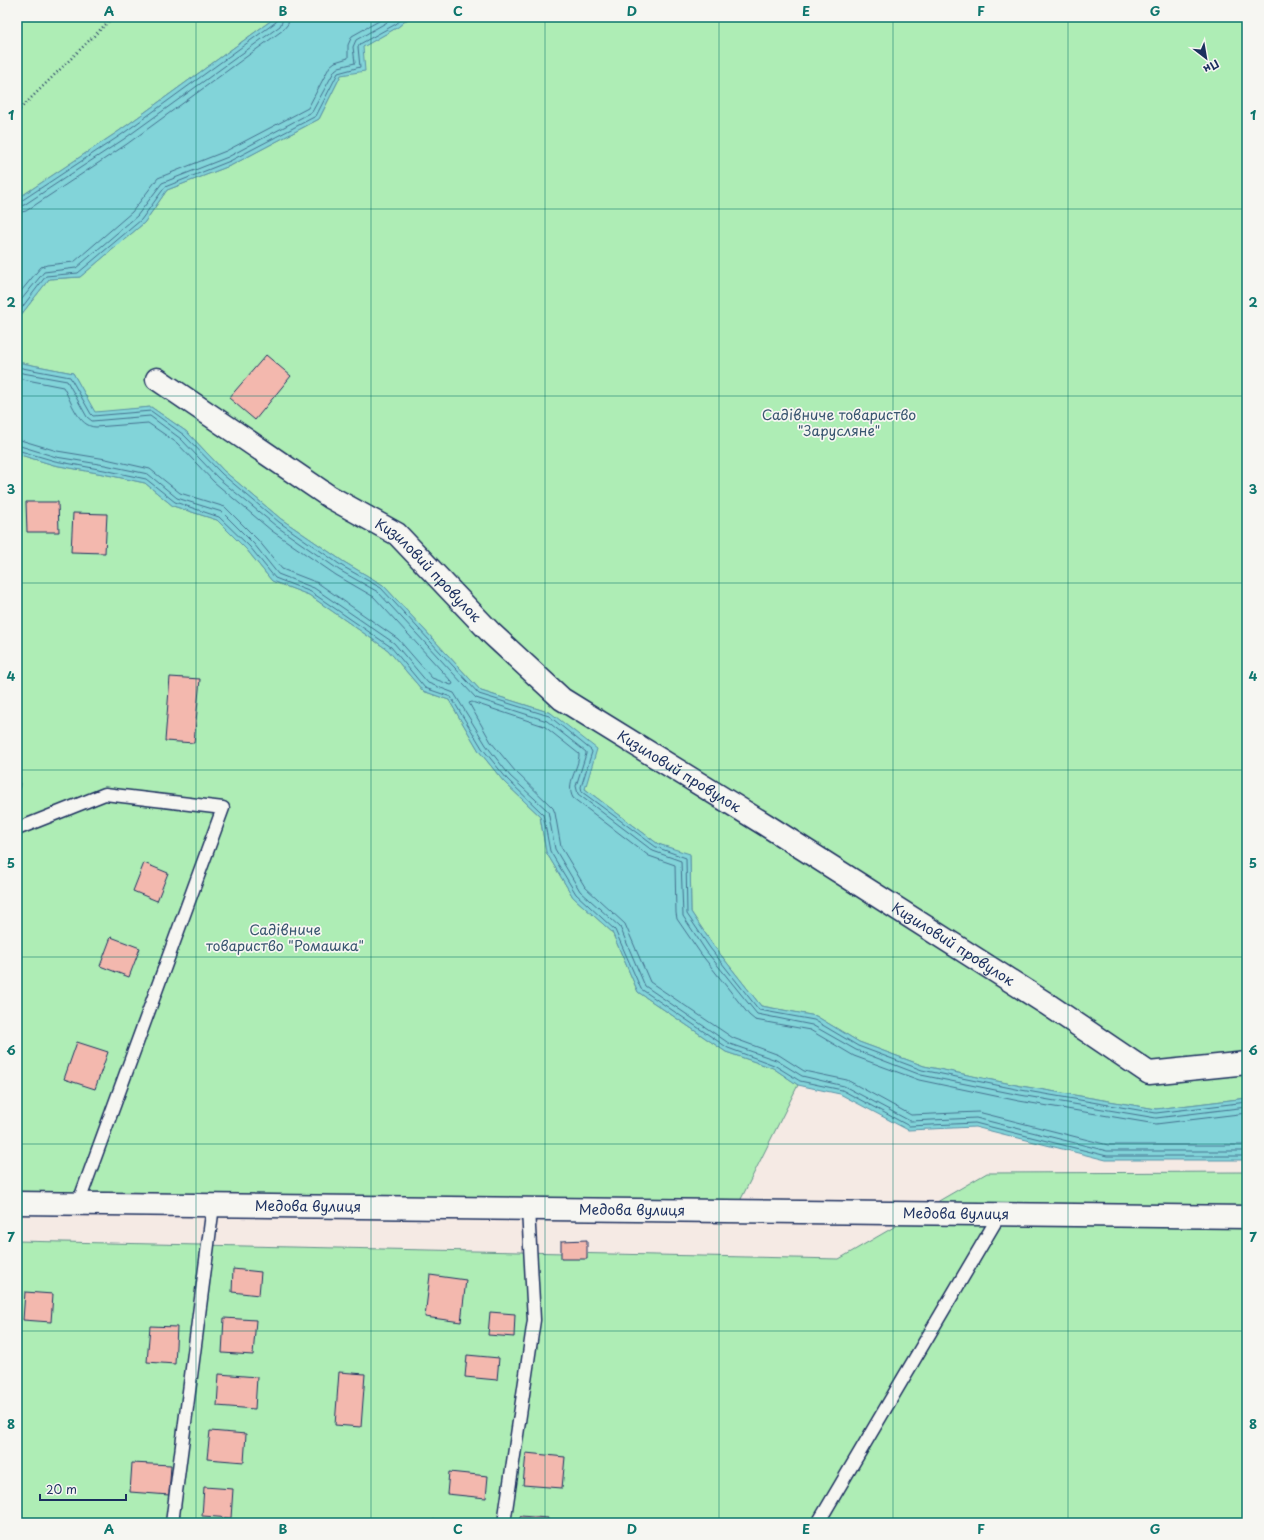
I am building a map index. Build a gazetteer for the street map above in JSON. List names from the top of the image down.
{
  "streets": {
    "street": ["Кизиловий провулок", "Медова вулиця"]
  },
  "parks": ["Садівниче товариство \"Зарусляне\"", "Садівниче товариство \"Ромашка\""],
  "scale_bar": "20 m",
  "north": "bottom right",
  "grid": {
    "columns": [
      "A",
      "B",
      "C",
      "D",
      "E",
      "F",
      "G"
    ],
    "rows": [
      "1",
      "2",
      "3",
      "4",
      "5",
      "6",
      "7",
      "8"
    ]
  }
}
